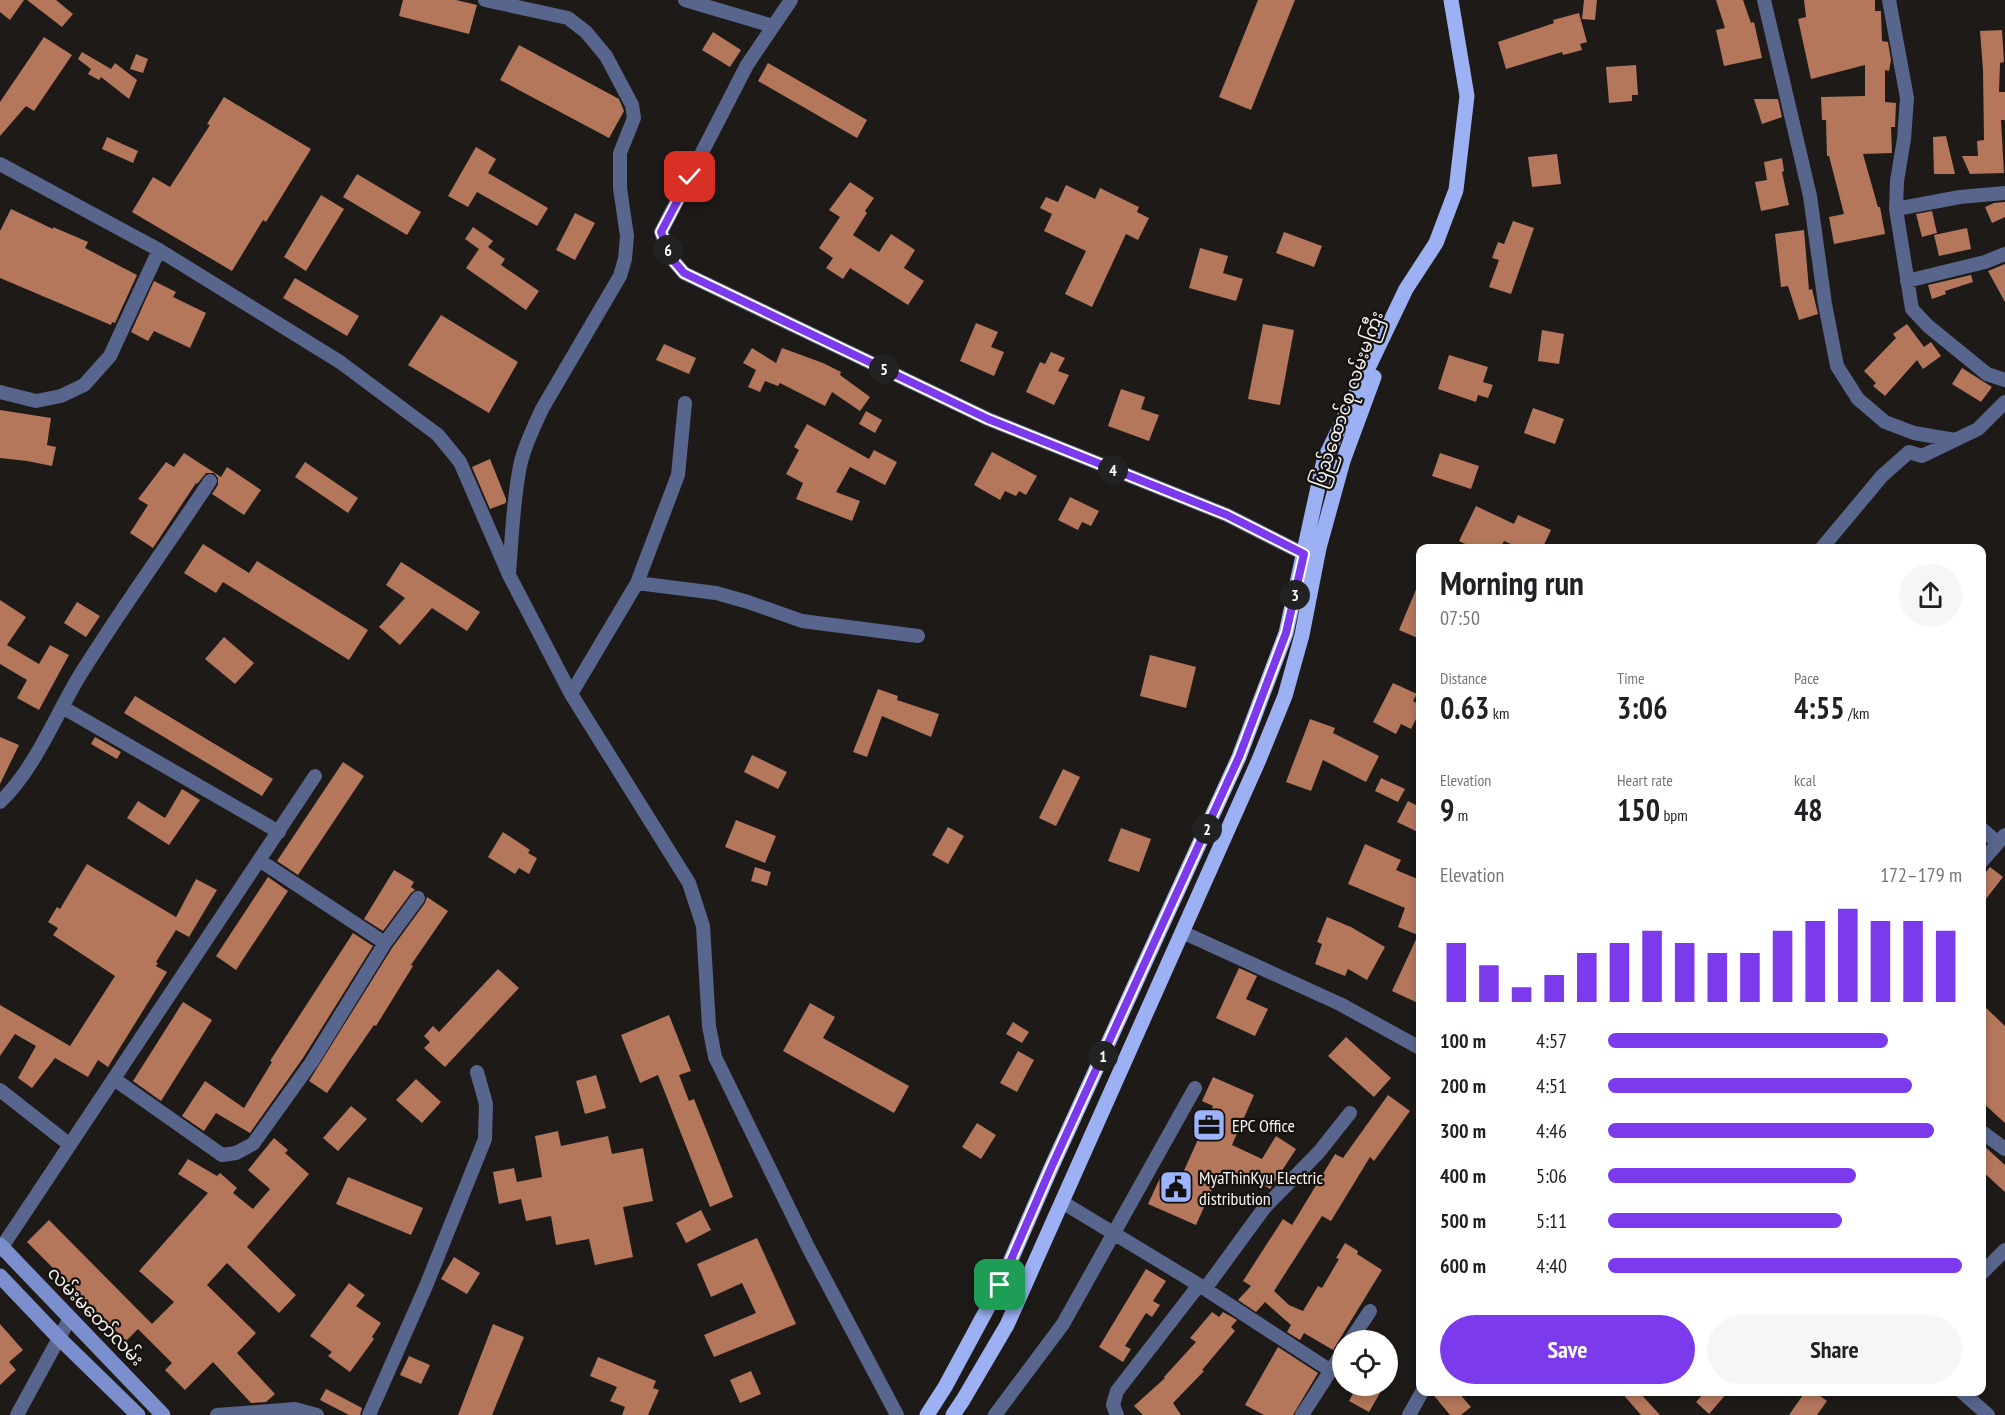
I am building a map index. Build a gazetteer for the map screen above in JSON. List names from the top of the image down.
{
  "streets": {
    "main road": ["ပြည်ထောင်စု လမ်းမကြီး", "လမ်းမတော်လမ်း"]
  },
  "places": {
    "office": ["EPC Office"],
    "public building": ["MyaThinKyu Electric distribution"]
  },
  "page": {
    "pins": [
      "6",
      "5",
      "4",
      "3",
      "2",
      "1"
    ],
    "heading": ["Morning run", "07:50"],
    "stats": [
      ["Distance", "0.63 km"],
      ["Time", "3:06"],
      ["Pace", "4:55 /km"],
      ["Elevation", "9 m"],
      ["Heart rate", "150 bpm"],
      ["kcal", "48"]
    ],
    "chart": ["Elevation", "172–179 m"],
    "list": [
      {
        "name": "100 m",
        "note": "4:57"
      },
      {
        "name": "200 m",
        "note": "4:51"
      },
      {
        "name": "300 m",
        "note": "4:46"
      },
      {
        "name": "400 m",
        "note": "5:06"
      },
      {
        "name": "500 m",
        "note": "5:11"
      },
      {
        "name": "600 m",
        "note": "4:40"
      }
    ],
    "buttons": ["Save", "Share"]
  }
}
